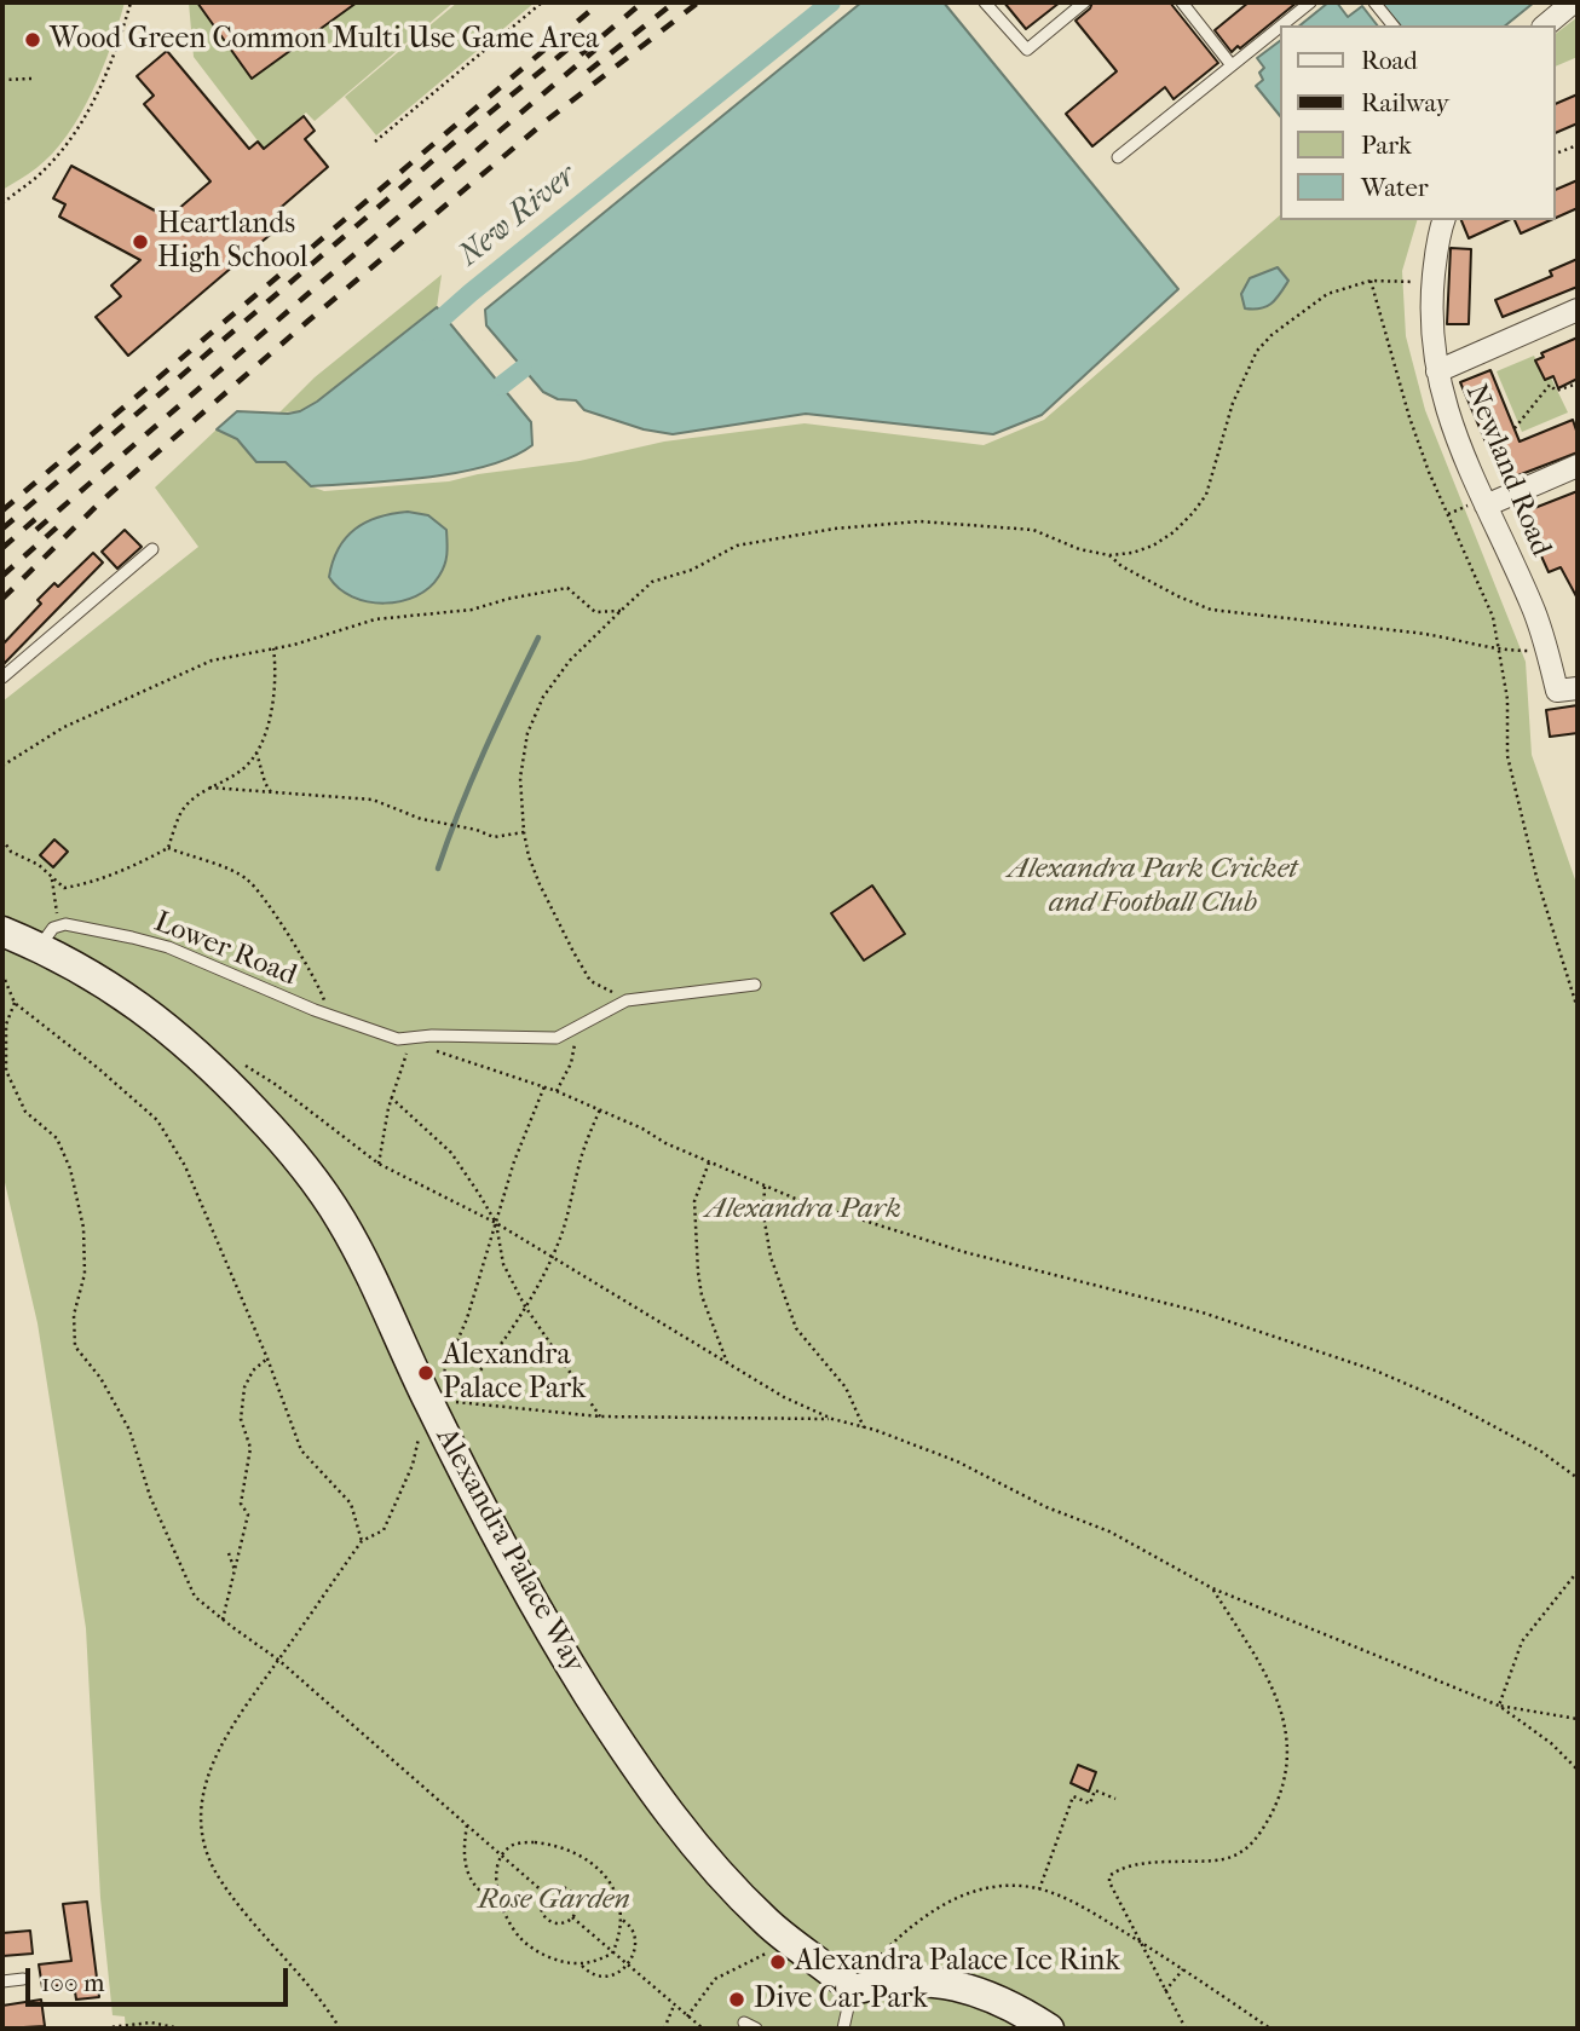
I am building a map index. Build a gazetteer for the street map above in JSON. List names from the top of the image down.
{
  "streets": {
    "street": ["Newland Road", "Alexandra Palace Way"],
    "lane": ["Lower Road"]
  },
  "crossings": [
    ["Lower Road", "Alexandra Palace Way"]
  ],
  "water": ["New River"],
  "parks": ["Alexandra Park Cricket and Football Club", "Alexandra Park", "Rose Garden"],
  "places": [
    "Wood Green Common Multi Use Game Area",
    "Heartlands High School",
    "Alexandra Palace Park",
    "Alexandra Palace Ice Rink",
    "Dive Car Park"
  ],
  "legend": [
    "Road",
    "Railway",
    "Park",
    "Water"
  ],
  "scale_bar": "100 m"
}
